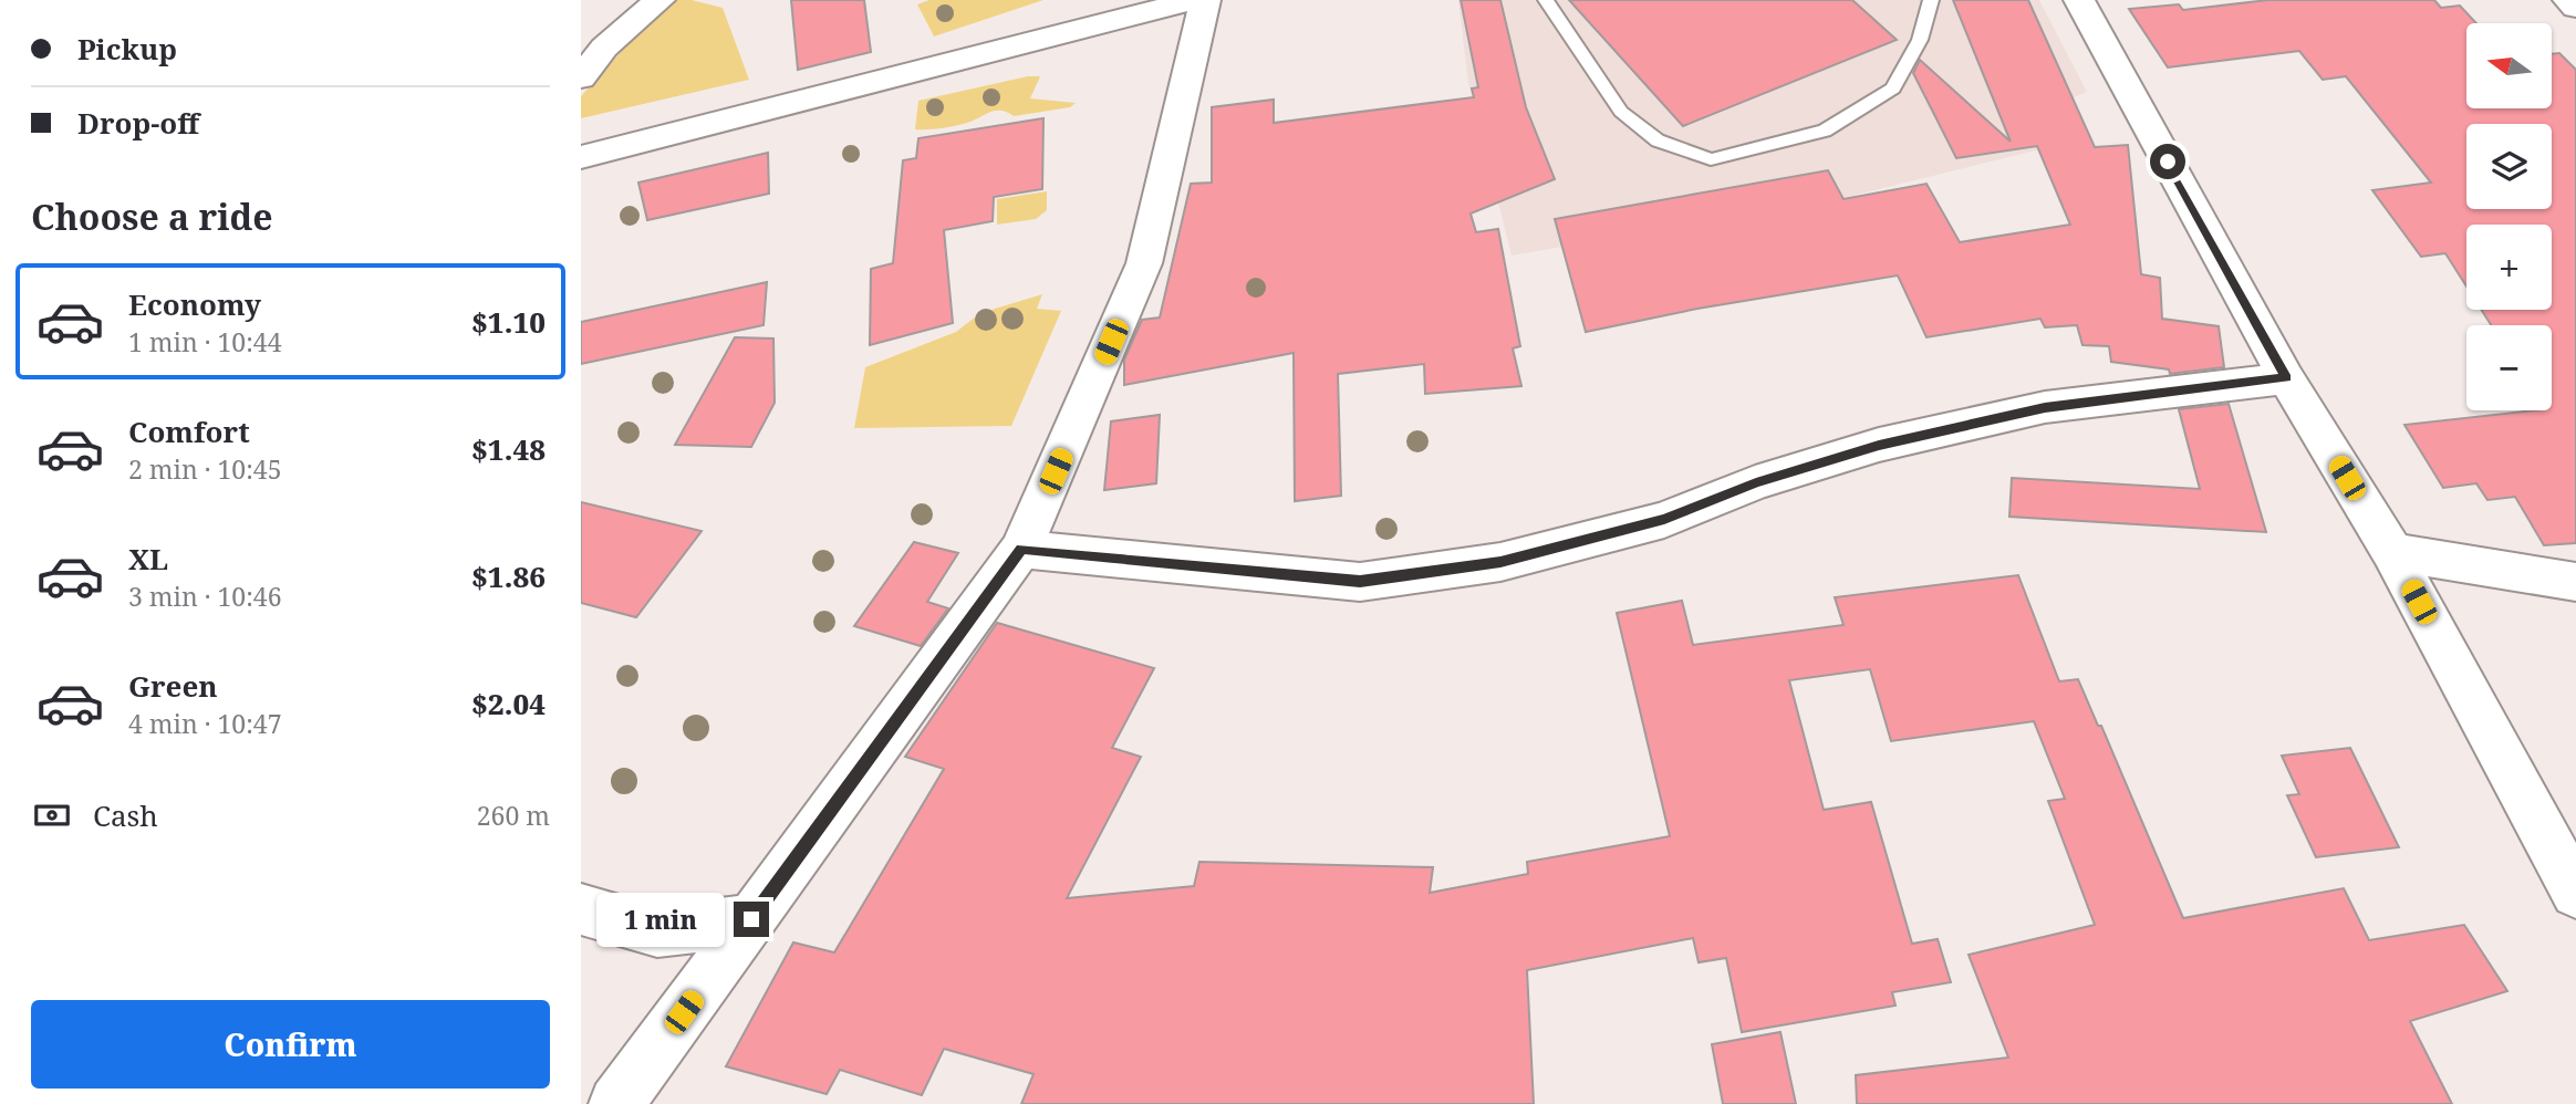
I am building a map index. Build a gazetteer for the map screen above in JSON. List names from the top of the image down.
{
  "north": "left",
  "page": {
    "banner": ["Pickup", "Drop-off"],
    "map_buttons": ["+", "−"],
    "heading": "Choose a ride",
    "list": [
      {
        "name": "Economy",
        "note": "1 min · 10:44",
        "value": "$1.10"
      },
      {
        "name": "Comfort",
        "note": "2 min · 10:45",
        "value": "$1.48"
      },
      {
        "name": "XL",
        "note": "3 min · 10:46",
        "value": "$1.86"
      },
      {
        "name": "Green",
        "note": "4 min · 10:47",
        "value": "$2.04"
      }
    ],
    "pay": ["Cash", "260 m"],
    "bubble": "1 min",
    "buttons": "Confirm"
  }
}
